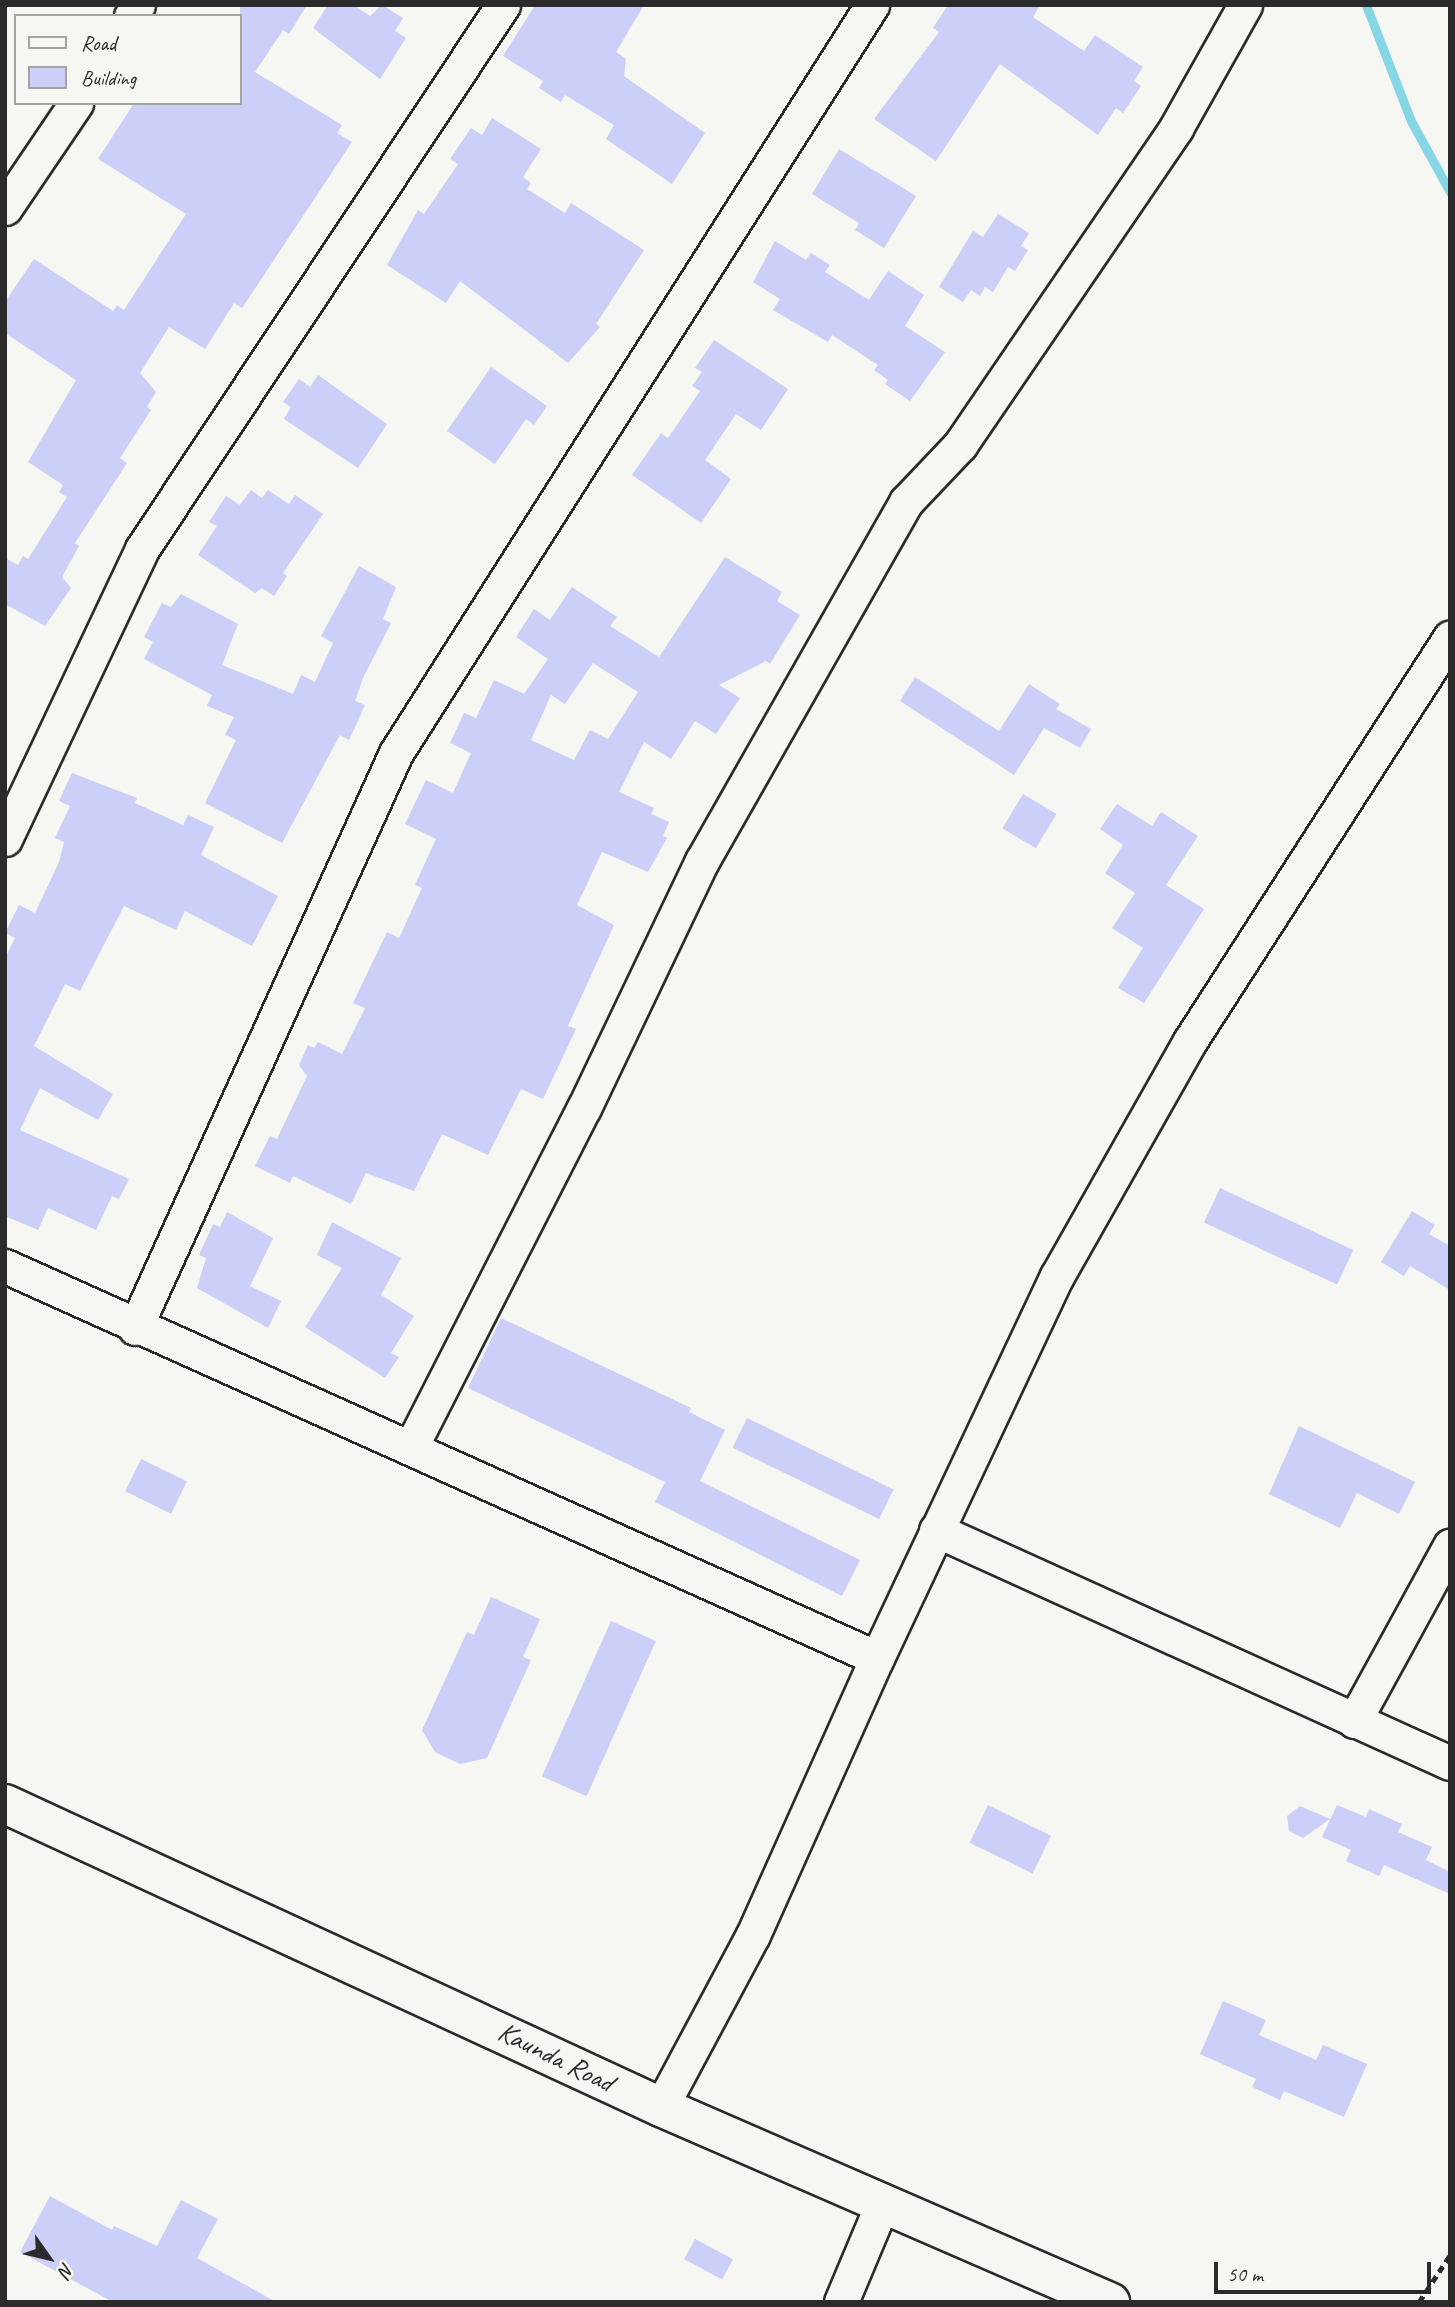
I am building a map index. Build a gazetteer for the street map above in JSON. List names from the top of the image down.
{
  "streets": {
    "main road": ["Kaunda Road"]
  },
  "legend": ["Road", "Building"],
  "scale_bar": "50 m",
  "north": "bottom right"
}
